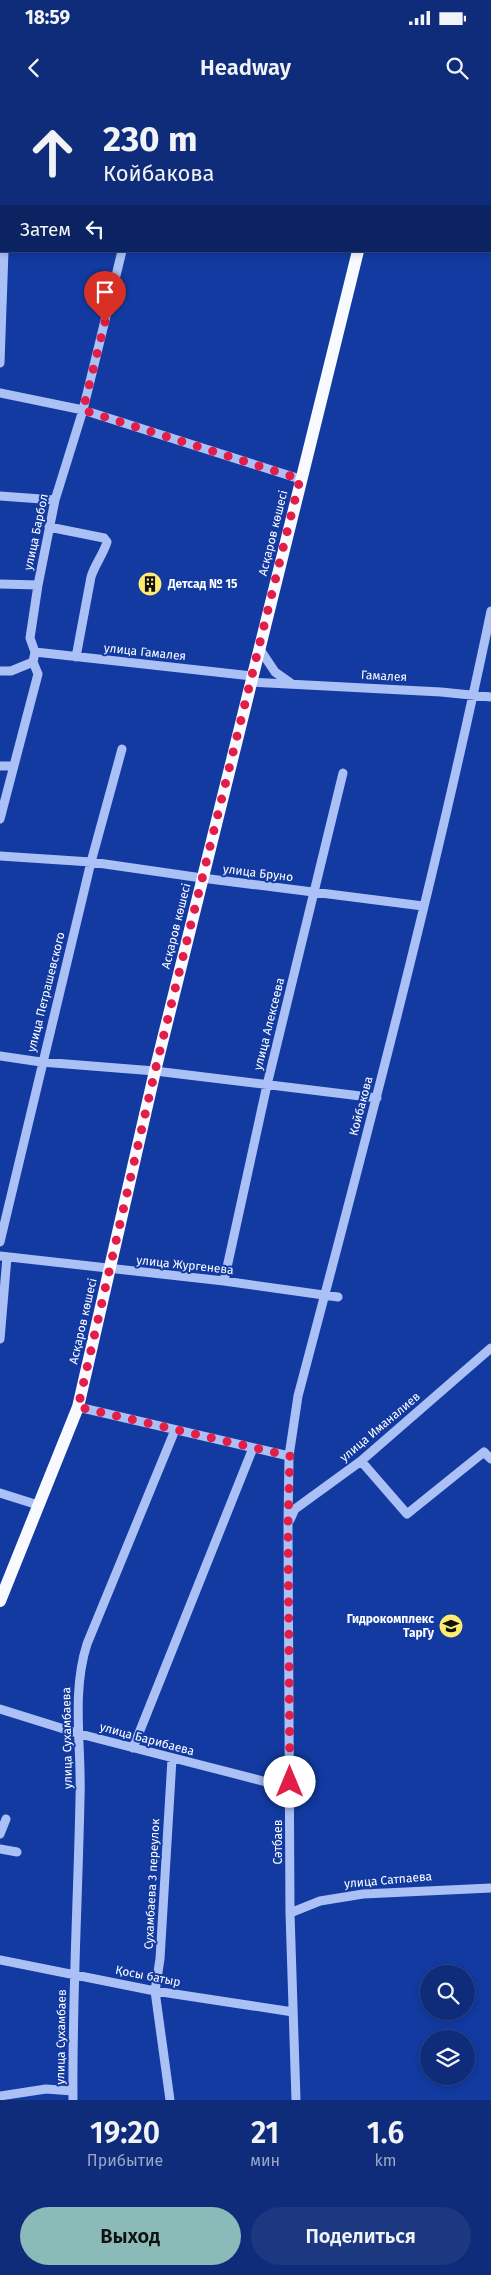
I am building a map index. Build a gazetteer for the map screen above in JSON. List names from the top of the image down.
{
  "streets": {
    "main road": ["Асқаров көшесі"],
    "street": [
      "улица Барбол",
      "улица Гамалея",
      "Гамалея",
      "улица Бруно",
      "улица Петрашевского",
      "улица Алексеева",
      "Койбакова",
      "улица Жургенева",
      "улица Иманалиев",
      "улица Сухамбаева",
      "улица Барибаева",
      "Сәтбаев",
      "улица Сатпаева",
      "Сухамбаева 3 переулок",
      "Қосы батыр",
      "улица Сухамбаев"
    ]
  },
  "crossings": [
    ["улица Барбол", "улица Гамалея"],
    ["Асқаров көшесі", "улица Гамалея"],
    ["Асқаров көшесі", "улица Бруно"],
    ["Асқаров көшесі", "улица Жургенева"],
    ["улица Гамалея", "Гамалея"],
    ["Гамалея", "Койбакова"],
    ["улица Бруно", "улица Петрашевского"],
    ["улица Бруно", "улица Алексеева"],
    ["улица Бруно", "Койбакова"],
    ["улица Алексеева", "улица Жургенева"],
    ["Койбакова", "улица Жургенева"],
    ["Койбакова", "улица Иманалиев"],
    ["Койбакова", "Сәтбаев"],
    ["улица Иманалиев", "Сәтбаев"],
    ["улица Сухамбаева", "улица Барибаева"],
    ["улица Сухамбаева", "Қосы батыр"],
    ["улица Сухамбаева", "улица Сухамбаев"],
    ["улица Барибаева", "Сәтбаев"],
    ["улица Барибаева", "Сухамбаева 3 переулок"],
    ["Сәтбаев", "улица Сатпаева"],
    ["Сәтбаев", "Қосы батыр"],
    ["Сухамбаева 3 переулок", "Қосы батыр"],
    ["Қосы батыр", "улица Сухамбаев"]
  ],
  "places": {
    "building": ["Детсад № 15"],
    "school or university": ["Гидрокомплекс ТарГу"]
  },
  "page": {
    "status": "18:59",
    "header": "Headway",
    "turn": ["230 m", "Койбакова"],
    "then": "Затем",
    "eta": [
      "19:20",
      "Прибытие",
      "21",
      "мин",
      "1.6",
      "km"
    ],
    "buttons": ["Выход", "Поделиться"]
  }
}
